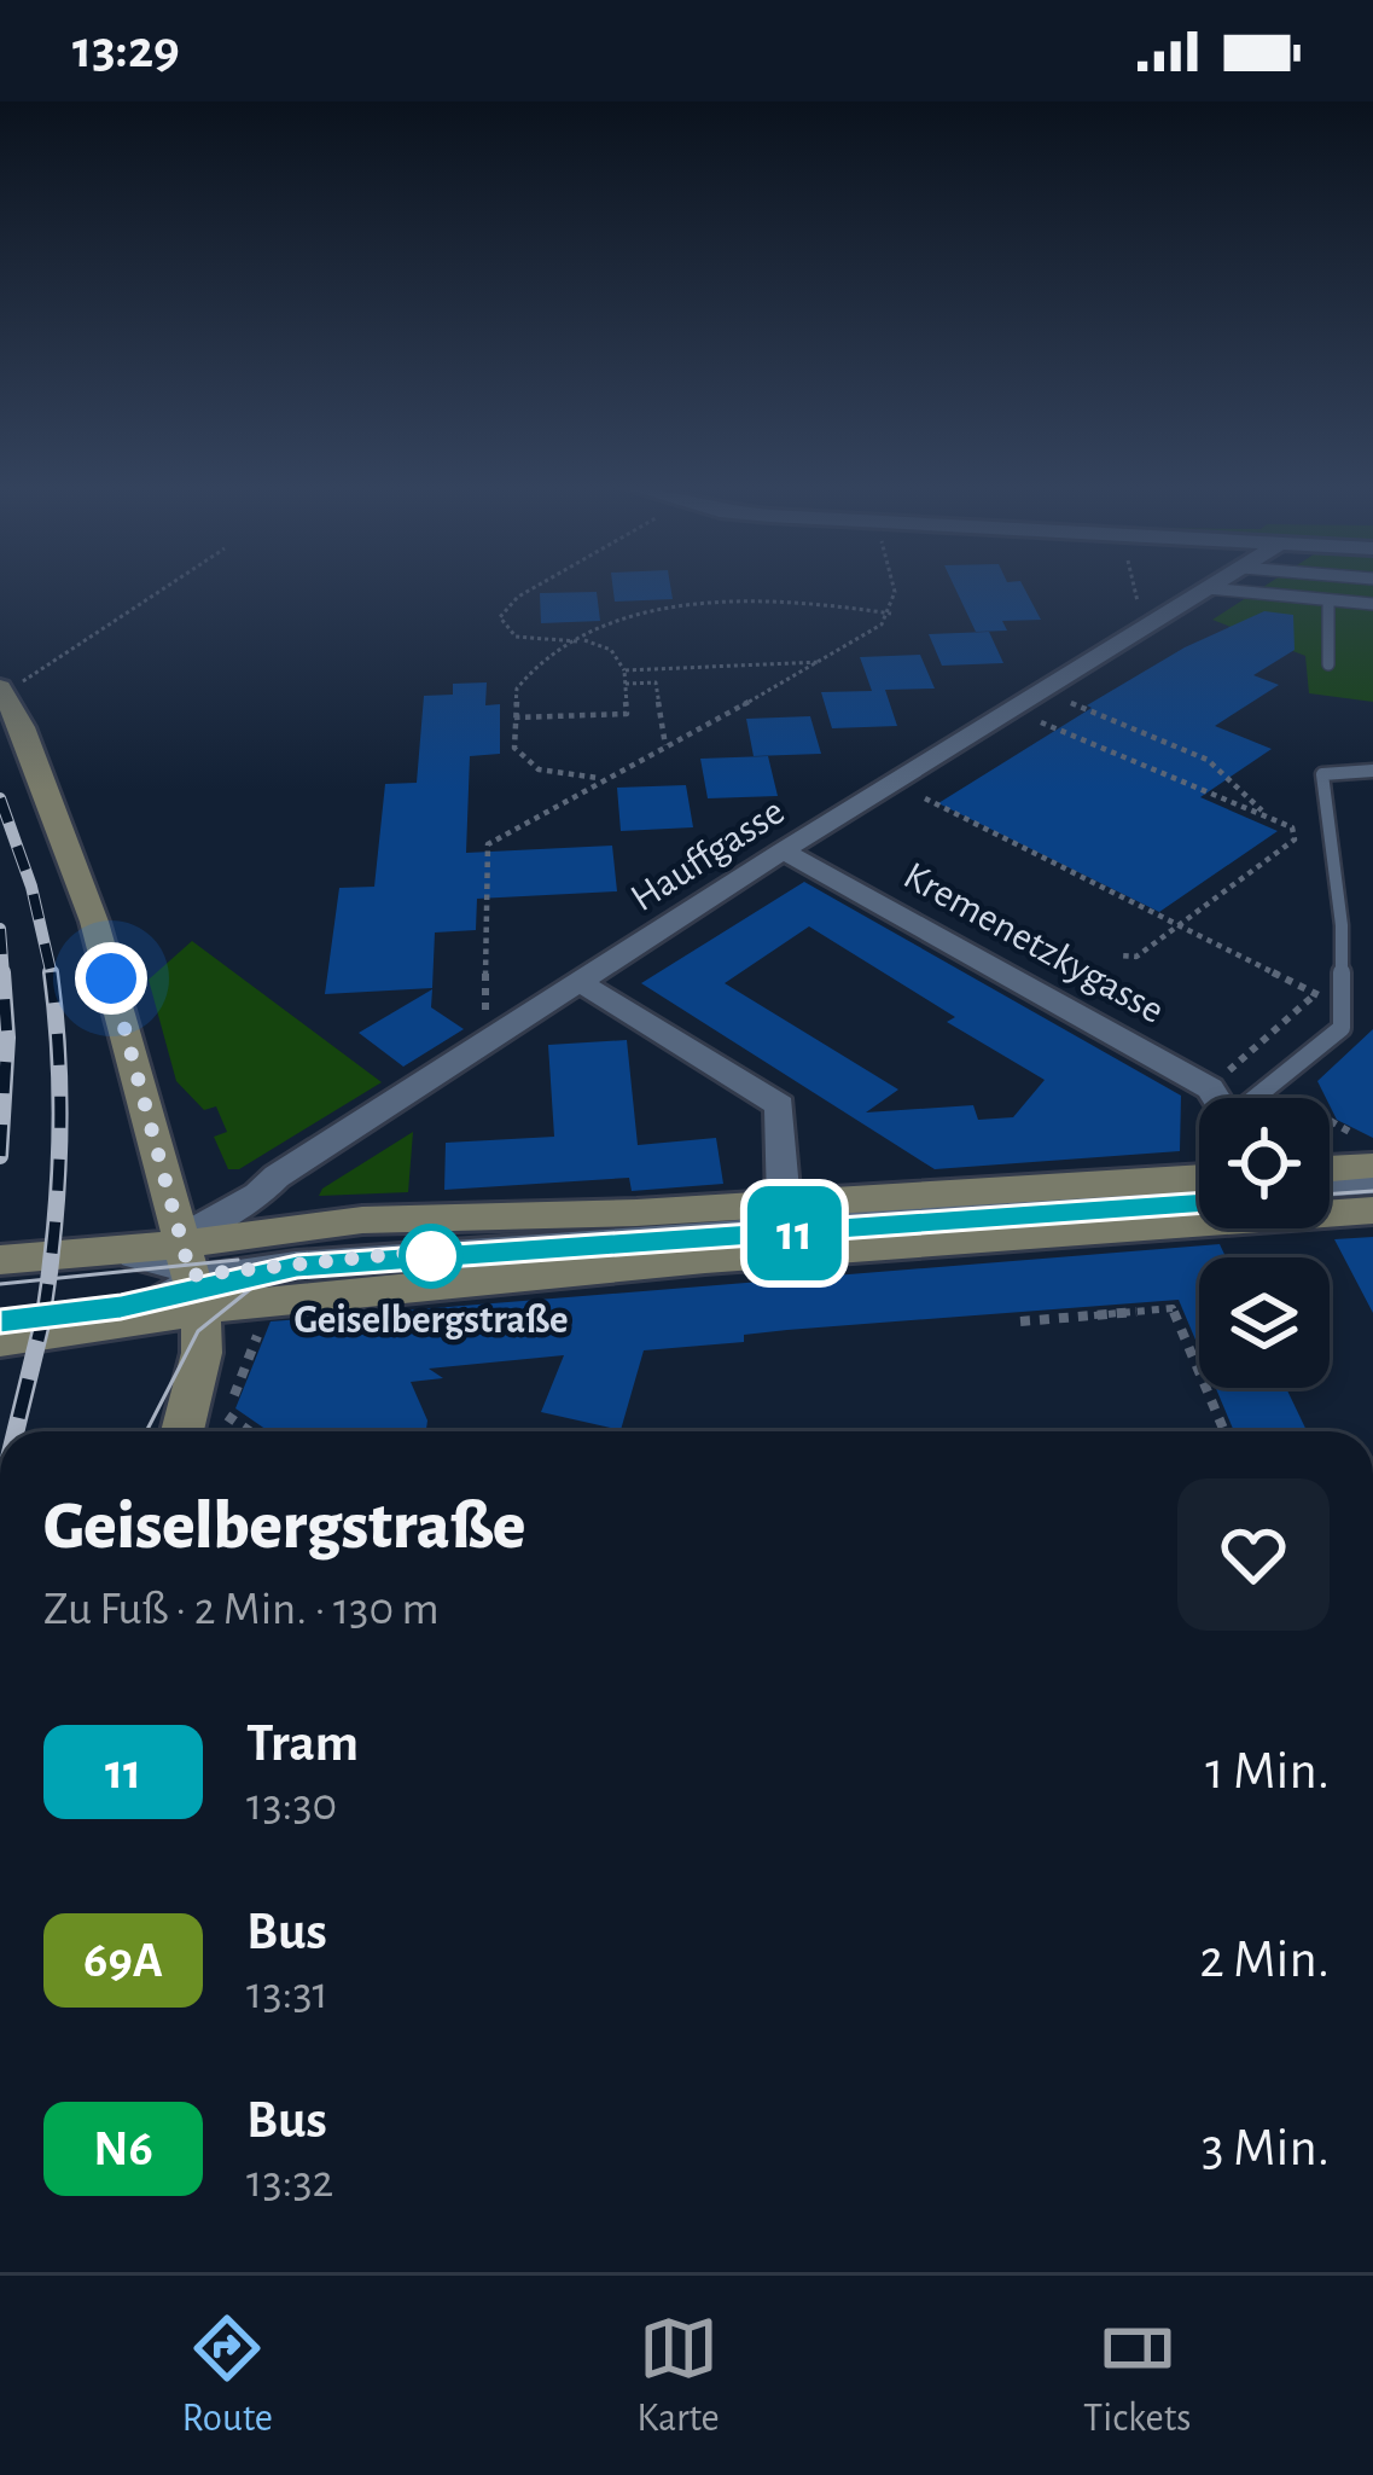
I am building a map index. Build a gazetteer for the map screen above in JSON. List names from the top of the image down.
{
  "streets": {
    "street": ["Hauffgasse", "Kremenetzkygasse"]
  },
  "crossings": [
    ["Hauffgasse", "Kremenetzkygasse"]
  ],
  "places": ["Geiselbergstraße"],
  "lines": ["tram line 11"],
  "page": {
    "status": "13:29",
    "on_map": "11",
    "heading": ["Geiselbergstraße", "Zu Fuß · 2 Min. · 130 m"],
    "list": [
      {
        "mark": "11",
        "name": "Tram",
        "note": "13:30",
        "value": "1 Min."
      },
      {
        "mark": "69A",
        "name": "Bus",
        "note": "13:31",
        "value": "2 Min."
      },
      {
        "mark": "N6",
        "name": "Bus",
        "note": "13:32",
        "value": "3 Min."
      }
    ],
    "tabs": ["Route", "Karte", "Tickets"]
  }
}
